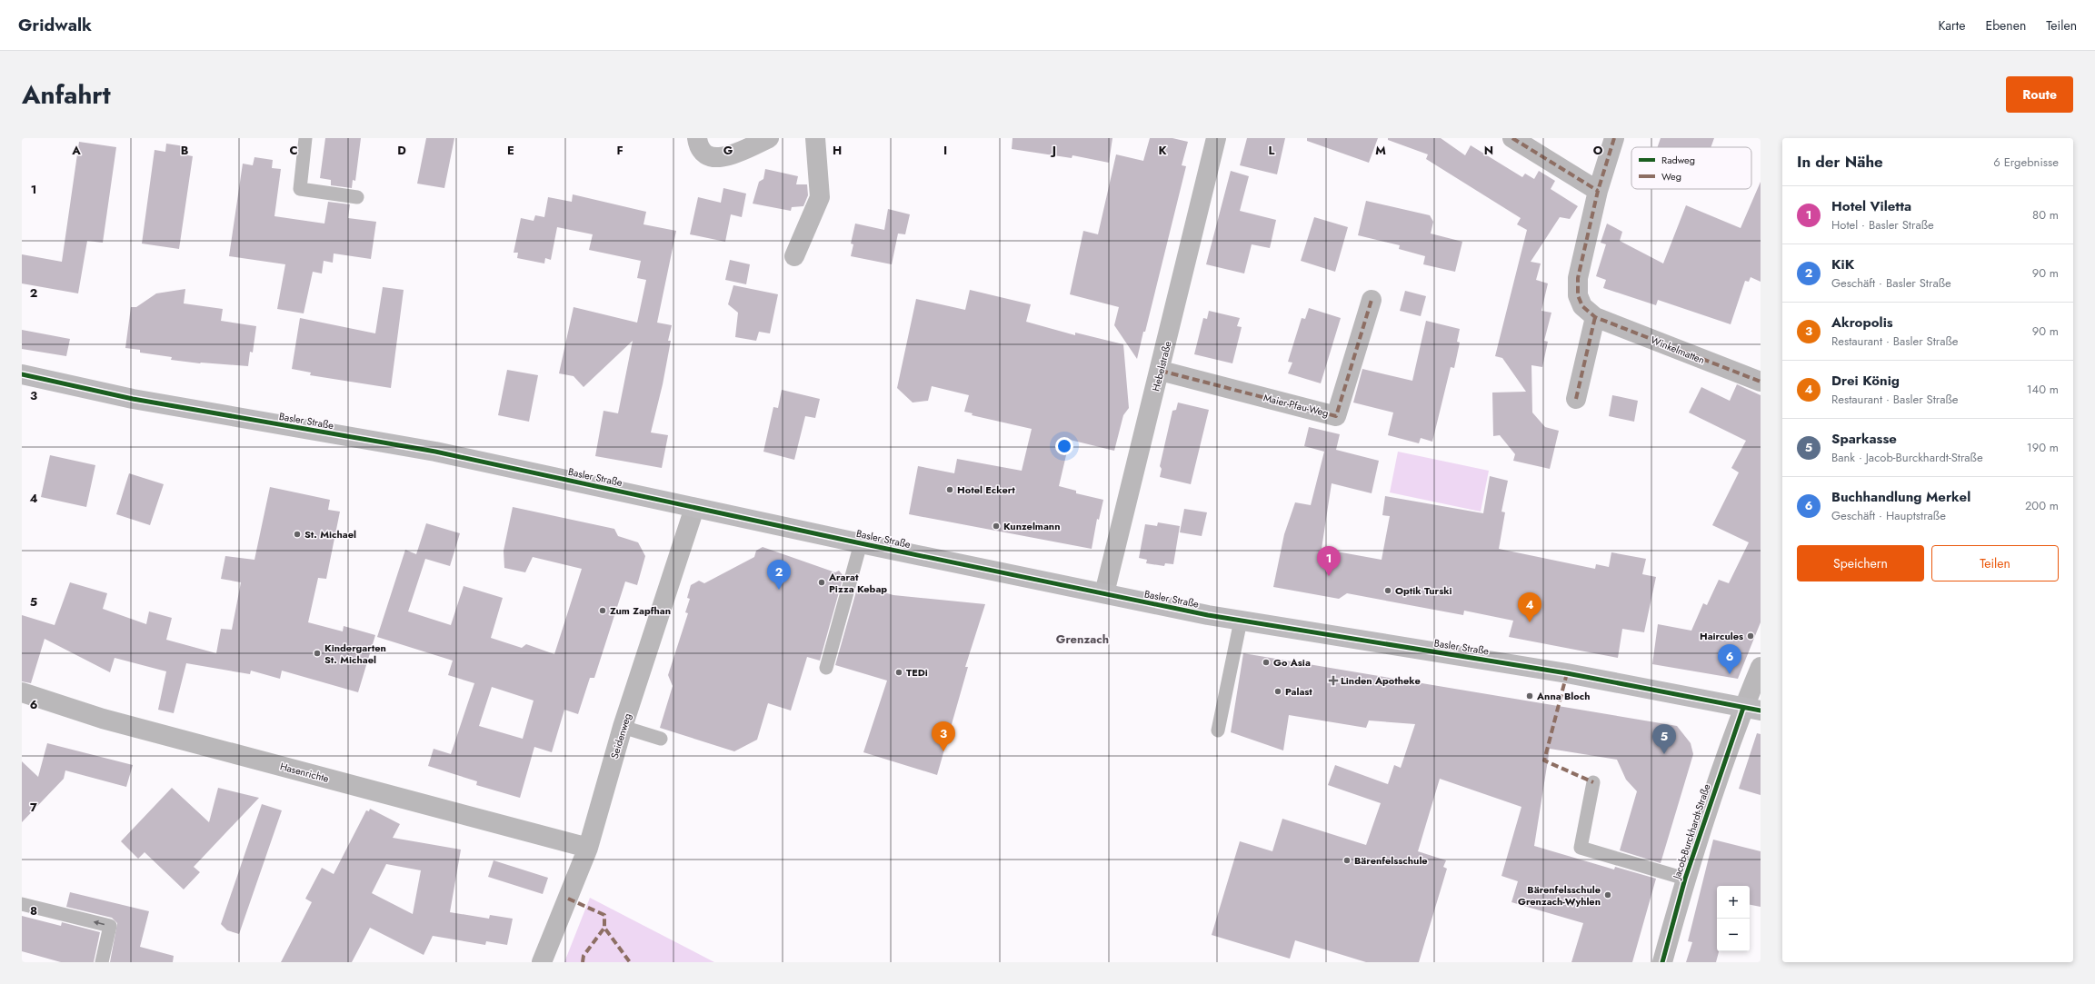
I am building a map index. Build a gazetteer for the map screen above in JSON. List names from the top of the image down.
{
  "streets": {
    "main road": ["Basler Straße"],
    "street": [
      "Winkelmatten",
      "Hebelstraße",
      "Maier-Pfau-Weg",
      "Seidenweg",
      "Hasenrichte",
      "Jacob-Burckhardt-Straße"
    ]
  },
  "crossings": [
    ["Hebelstraße", "Maier-Pfau-Weg"],
    ["Hebelstraße", "Basler Straße"],
    ["Basler Straße", "Seidenweg"],
    ["Basler Straße", "Jacob-Burckhardt-Straße"],
    ["Seidenweg", "Hasenrichte"]
  ],
  "districts": ["Grenzach"],
  "places": {
    "other": [
      "Hotel Eckert",
      "Kunzelmann",
      "St. Michael",
      "Ararat Pizza Kebap",
      "Optik Turski",
      "Zum Zapfhan",
      "Haircules",
      "Kindergarten St. Michael",
      "Go Asia",
      "TEDi",
      "Palast",
      "Anna Bloch",
      "Bärenfelsschule",
      "Bärenfelsschule Grenzach-Wyhlen"
    ],
    "health": ["Linden Apotheke"]
  },
  "legend": ["Radweg", "Weg"],
  "page": {
    "header": "Gridwalk",
    "nav": ["Karte", "Ebenen", "Teilen"],
    "title": "Anfahrt",
    "buttons": [
      "Route",
      ["Speichern", "Teilen"]
    ],
    "heading": ["In der Nähe", "6 Ergebnisse"],
    "list": [
      {
        "mark": "1",
        "name": "Hotel Viletta",
        "note": "Hotel · Basler Straße",
        "value": "80 m"
      },
      {
        "mark": "2",
        "name": "KiK",
        "note": "Geschäft · Basler Straße",
        "value": "90 m"
      },
      {
        "mark": "3",
        "name": "Akropolis",
        "note": "Restaurant · Basler Straße",
        "value": "90 m"
      },
      {
        "mark": "4",
        "name": "Drei König",
        "note": "Restaurant · Basler Straße",
        "value": "140 m"
      },
      {
        "mark": "5",
        "name": "Sparkasse",
        "note": "Bank · Jacob-Burckhardt-Straße",
        "value": "190 m"
      },
      {
        "mark": "6",
        "name": "Buchhandlung Merkel",
        "note": "Geschäft · Hauptstraße",
        "value": "200 m"
      }
    ],
    "pins": [
      "1",
      "2",
      "4",
      "6",
      "3",
      "5"
    ],
    "map_buttons": ["+", "−"]
  },
  "grid": {
    "columns": [
      "A",
      "B",
      "C",
      "D",
      "E",
      "F",
      "G",
      "H",
      "I",
      "J",
      "K",
      "L",
      "M",
      "N",
      "O"
    ],
    "rows": [
      "1",
      "2",
      "3",
      "4",
      "5",
      "6",
      "7",
      "8"
    ]
  }
}
